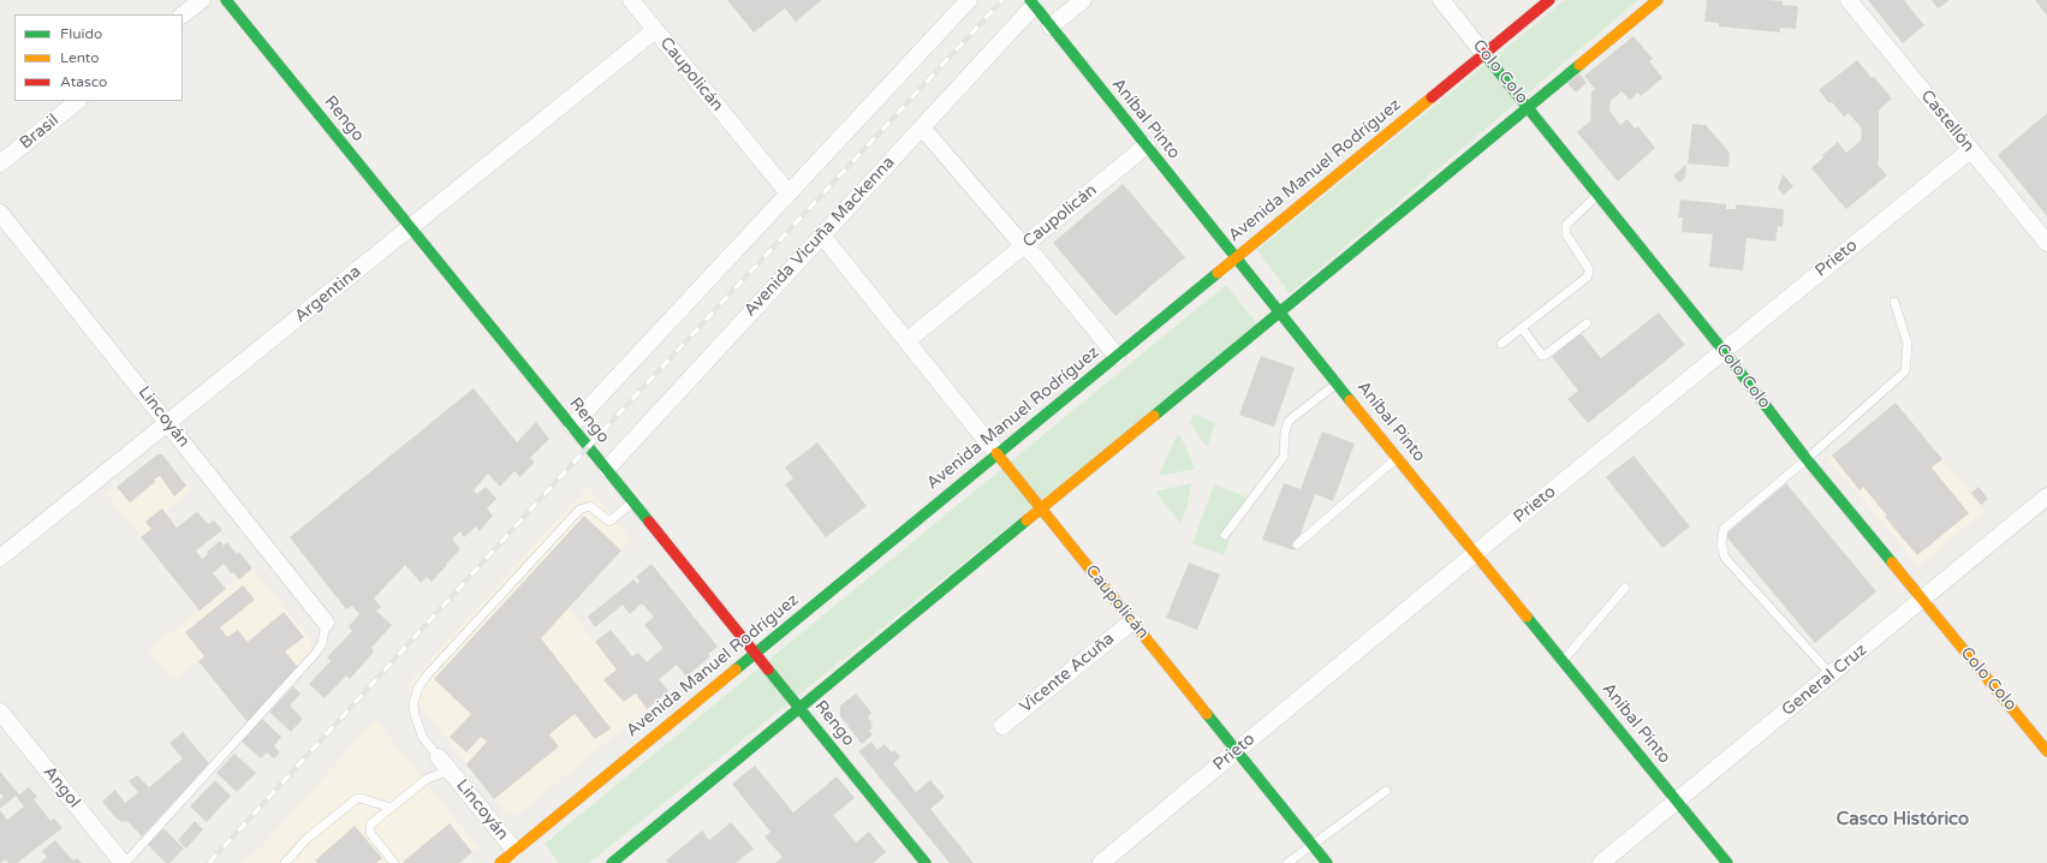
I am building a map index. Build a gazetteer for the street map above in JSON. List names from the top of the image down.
{
  "streets": {
    "main road": [
      "Colo Colo",
      "Caupolicán",
      "Rengo",
      "Aníbal Pinto",
      "Avenida Manuel Rodríguez"
    ],
    "street": [
      "Castellón",
      "Brasil",
      "Avenida Vicuña Mackenna",
      "Prieto",
      "Argentina",
      "Lincoyán",
      "Vicente Acuña",
      "General Cruz",
      "Angol"
    ]
  },
  "crossings": [
    ["Colo Colo", "Avenida Manuel Rodríguez"],
    ["Colo Colo", "Prieto"],
    ["Colo Colo", "General Cruz"],
    ["Caupolicán", "Aníbal Pinto"],
    ["Caupolicán", "Avenida Manuel Rodríguez"],
    ["Caupolicán", "Avenida Vicuña Mackenna"],
    ["Caupolicán", "Prieto"],
    ["Caupolicán", "Argentina"],
    ["Caupolicán", "Vicente Acuña"],
    ["Rengo", "Avenida Manuel Rodríguez"],
    ["Rengo", "Avenida Vicuña Mackenna"],
    ["Rengo", "Argentina"],
    ["Aníbal Pinto", "Avenida Manuel Rodríguez"],
    ["Aníbal Pinto", "Avenida Vicuña Mackenna"],
    ["Aníbal Pinto", "Prieto"],
    ["Aníbal Pinto", "General Cruz"],
    ["Castellón", "Prieto"],
    ["Avenida Manuel Rodríguez", "Lincoyán"],
    ["Argentina", "Lincoyán"]
  ],
  "districts": ["Casco Histórico"],
  "legend": ["Fluido", "Lento", "Atasco"]
}
